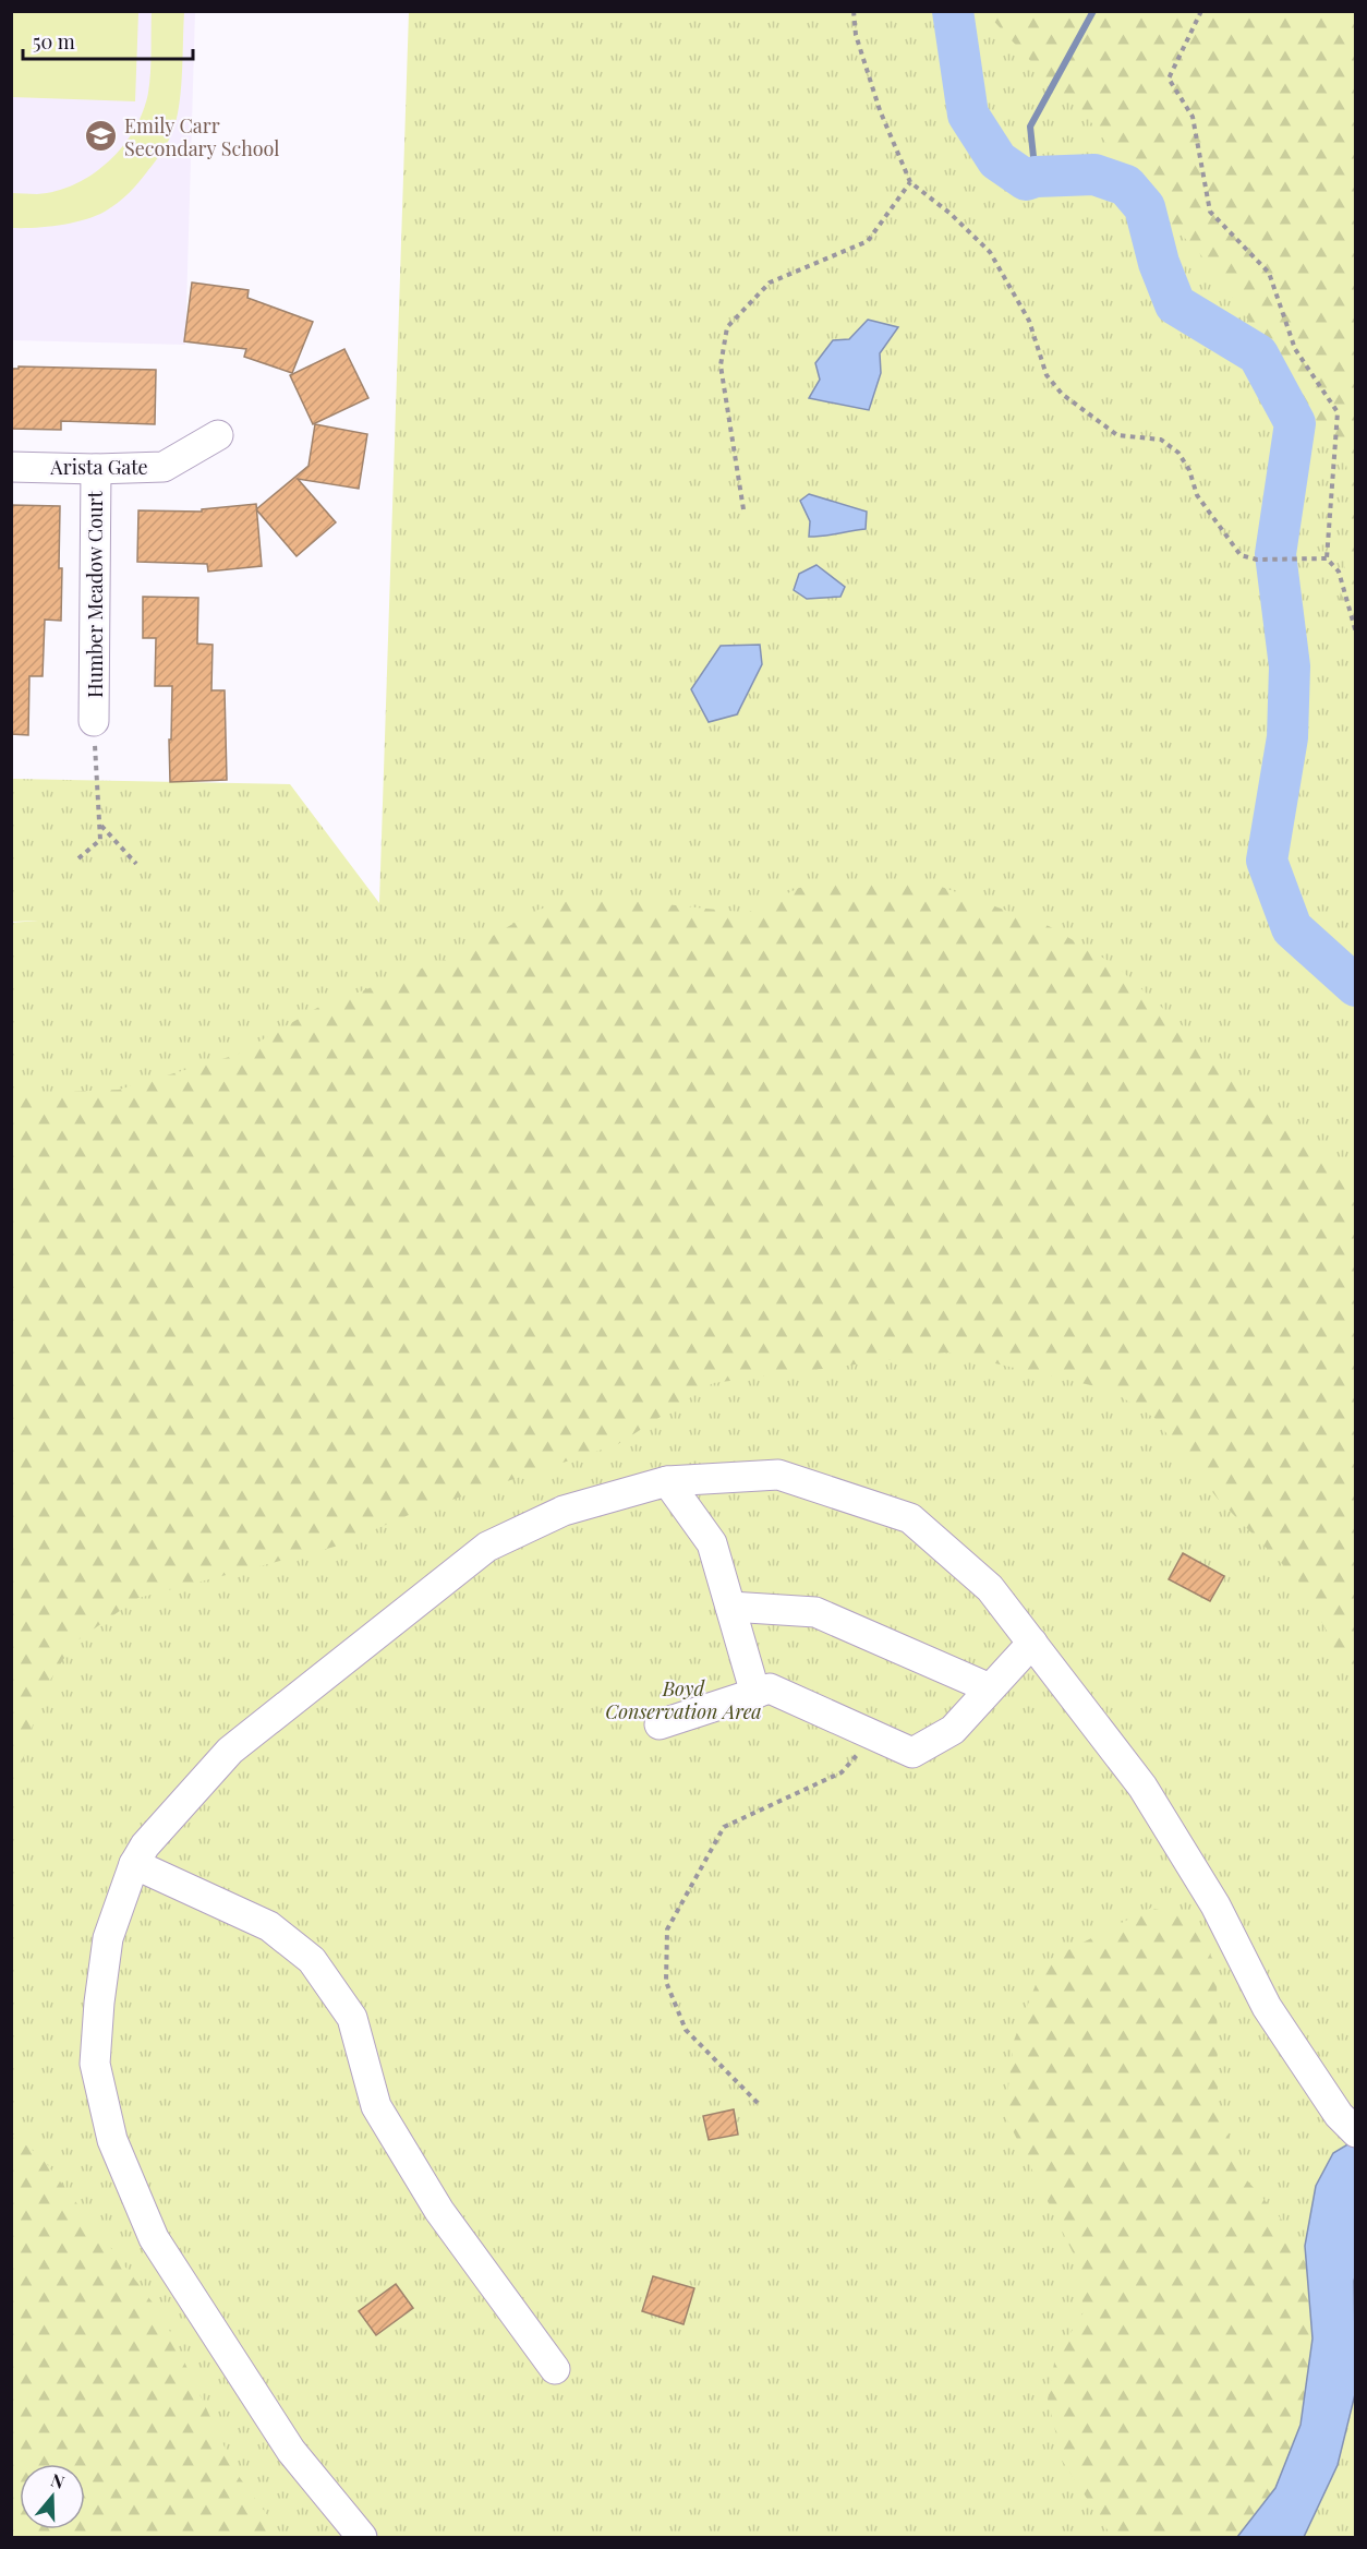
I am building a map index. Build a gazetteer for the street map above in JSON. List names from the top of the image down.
{
  "streets": {
    "street": ["Arista Gate", "Humber Meadow Court"]
  },
  "crossings": [
    ["Arista Gate", "Humber Meadow Court"]
  ],
  "parks": ["Boyd Conservation Area"],
  "places": {
    "school or university": ["Emily Carr Secondary School"]
  },
  "scale_bar": "50 m",
  "north": "top"
}
